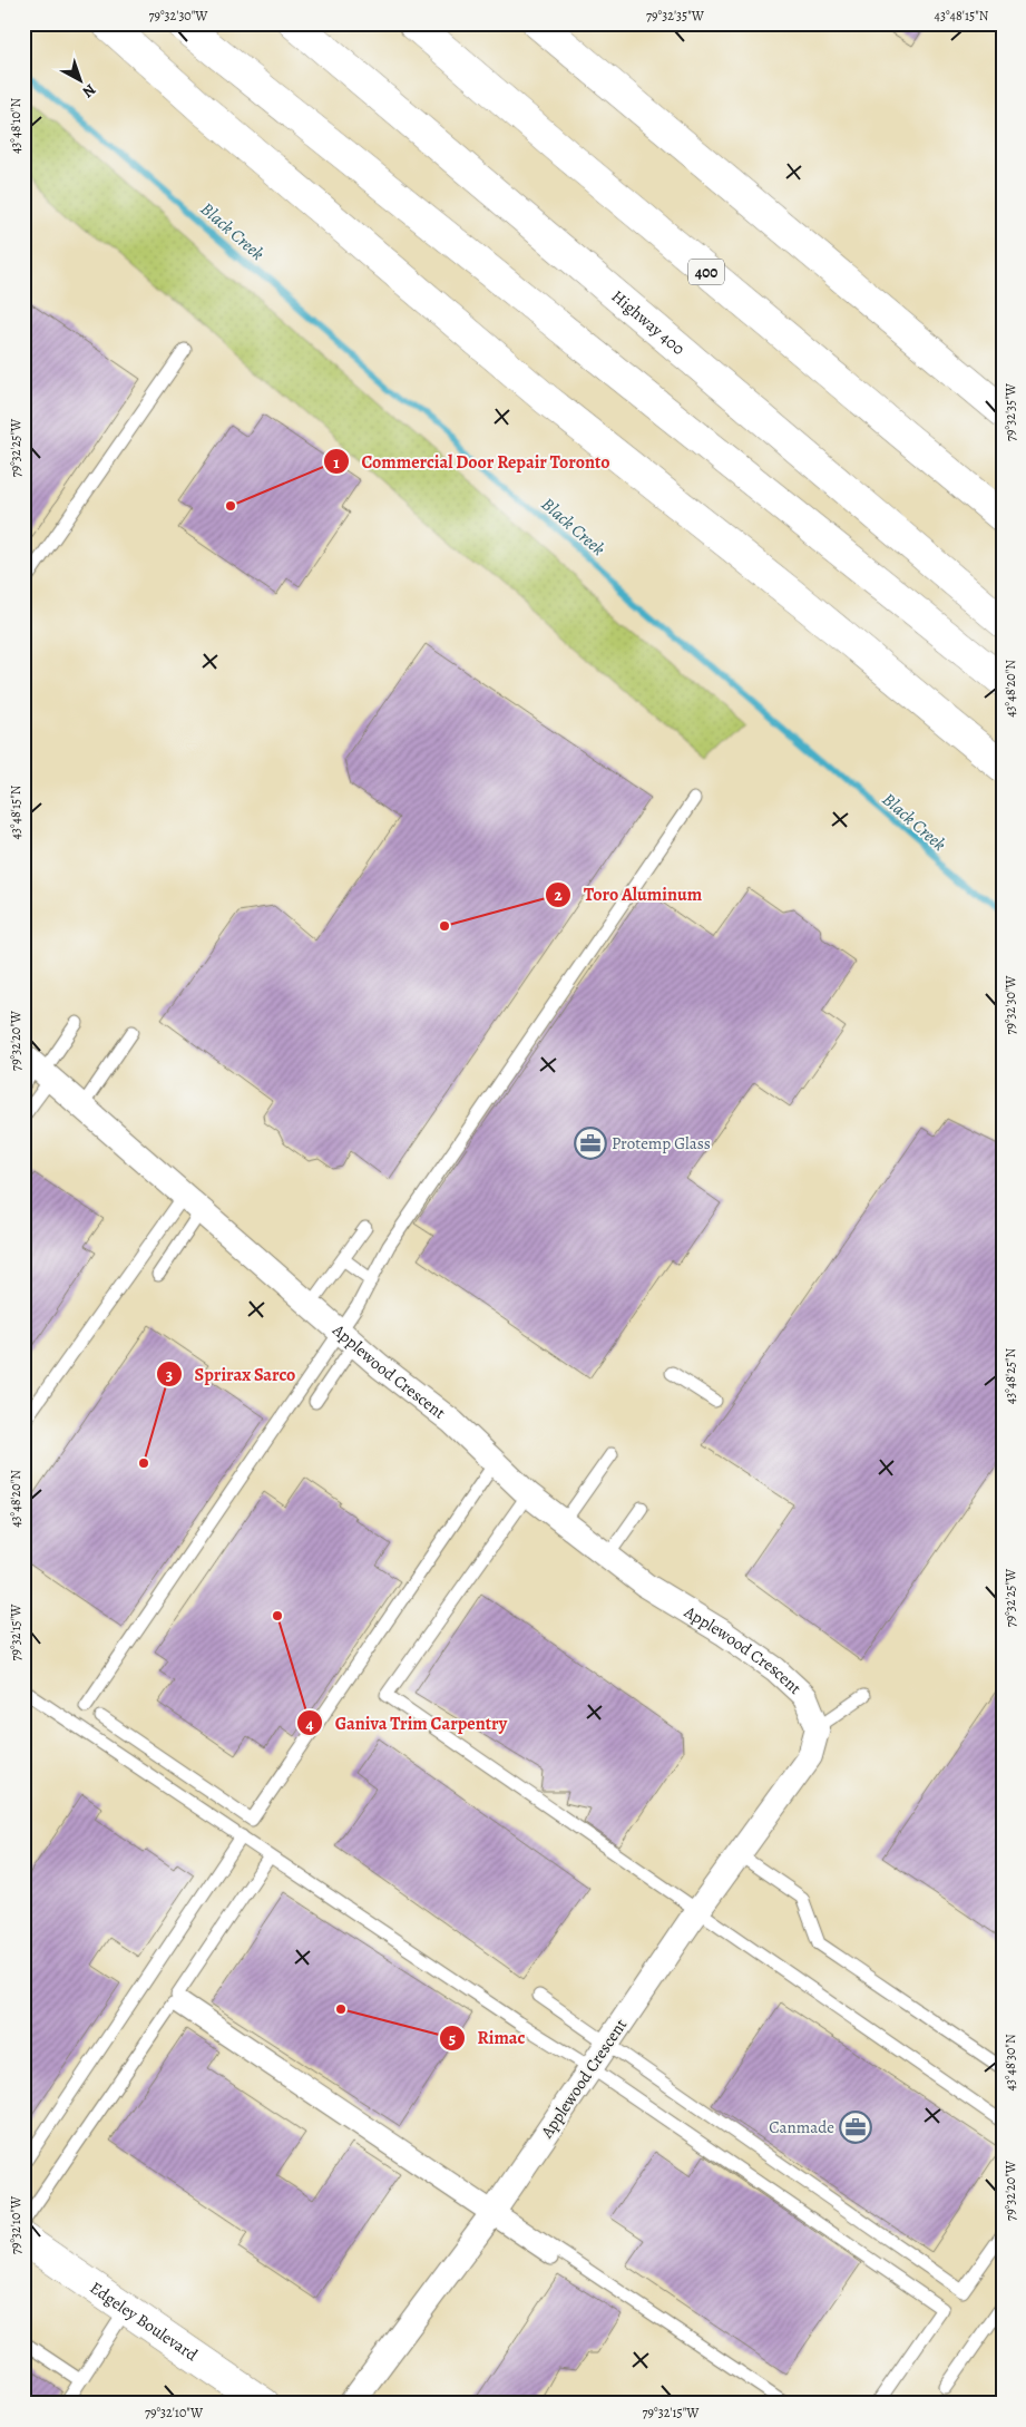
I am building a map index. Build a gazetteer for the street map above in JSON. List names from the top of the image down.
{
  "streets": {
    "main road": ["400", "Highway 400", "Edgeley Boulevard"],
    "street": ["Applewood Crescent"]
  },
  "water": ["Black Creek"],
  "places": {
    "other": [
      "Commercial Door Repair Toronto",
      "Toro Aluminum",
      "Sprirax Sarco",
      "Ganiva Trim Carpentry",
      "Rimac"
    ],
    "office": ["Protemp Glass", "Canmade"]
  },
  "north": "bottom right",
  "coordinates": [
    "79°32'30\"W",
    "79°32'35\"W",
    "43°48'15\"N",
    "43°48'10\"N",
    "79°32'25\"W",
    "43°48'20\"N",
    "79°32'20\"W",
    "43°48'25\"N",
    "79°32'15\"W",
    "43°48'30\"N",
    "79°32'10\"W"
  ]
}
